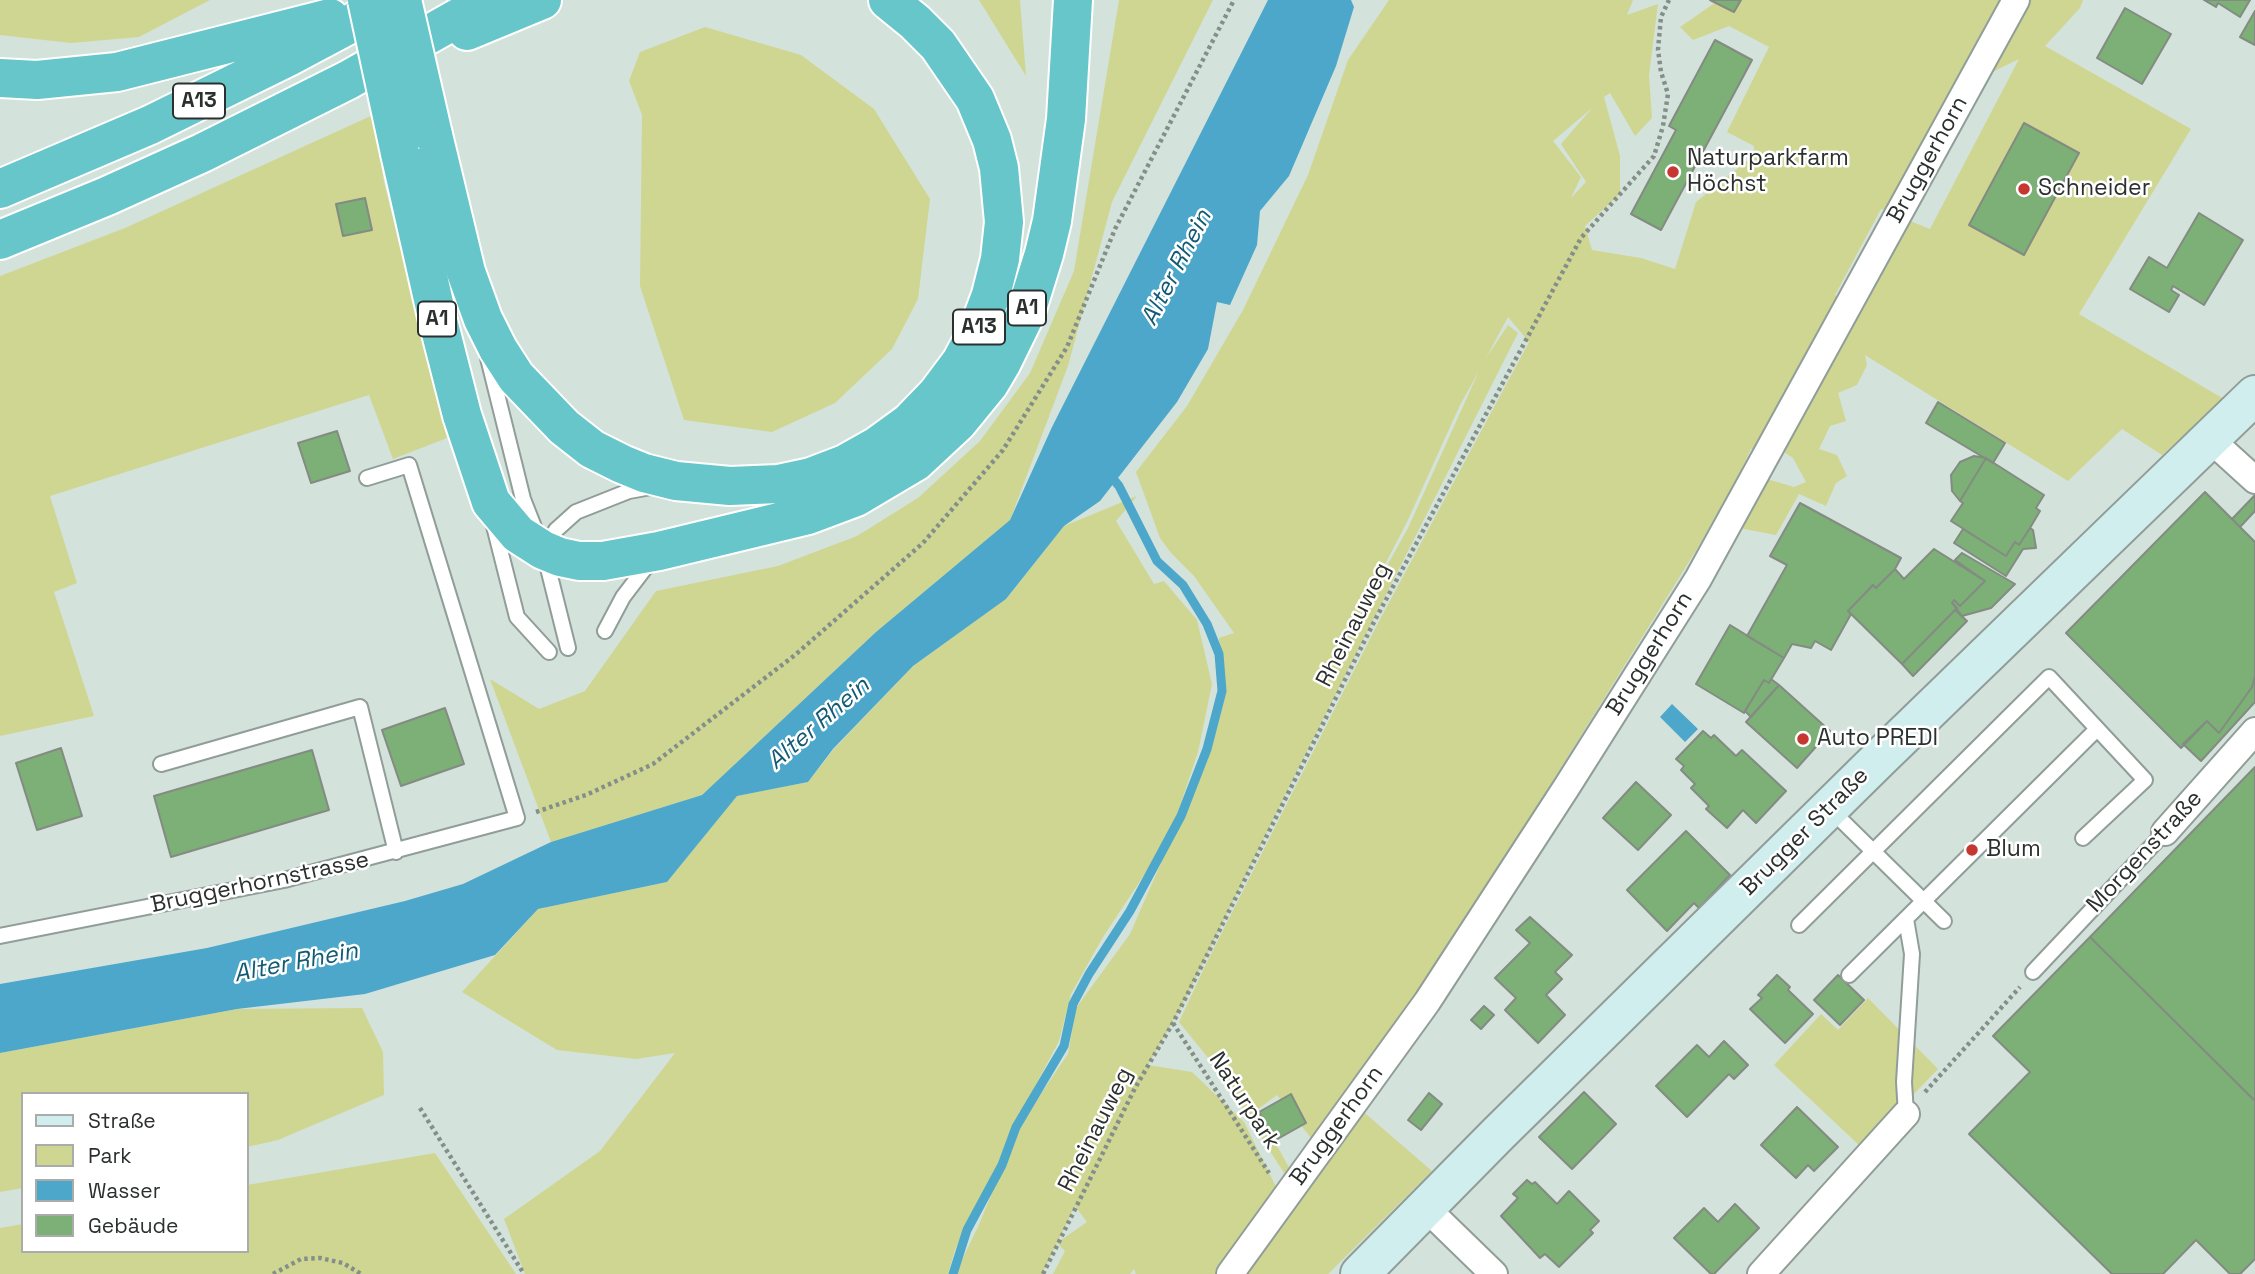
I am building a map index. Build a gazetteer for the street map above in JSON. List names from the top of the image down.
{
  "streets": {
    "highway": ["A13", "A1"],
    "main road": ["Brugger Straße"],
    "street": ["Bruggerhorn", "Morgenstraße"],
    "lane": ["Bruggerhornstrasse"],
    "path": ["Rheinauweg", "Naturpark"]
  },
  "crossings": [
    ["A13", "A1"],
    ["Bruggerhorn", "Naturpark"],
    ["Rheinauweg", "Naturpark"]
  ],
  "water": ["Alter Rhein"],
  "places": [
    "Naturparkfarm Höchst",
    "Schneider",
    "Auto PREDI",
    "Blum"
  ],
  "legend": [
    "Straße",
    "Park",
    "Wasser",
    "Gebäude"
  ]
}
